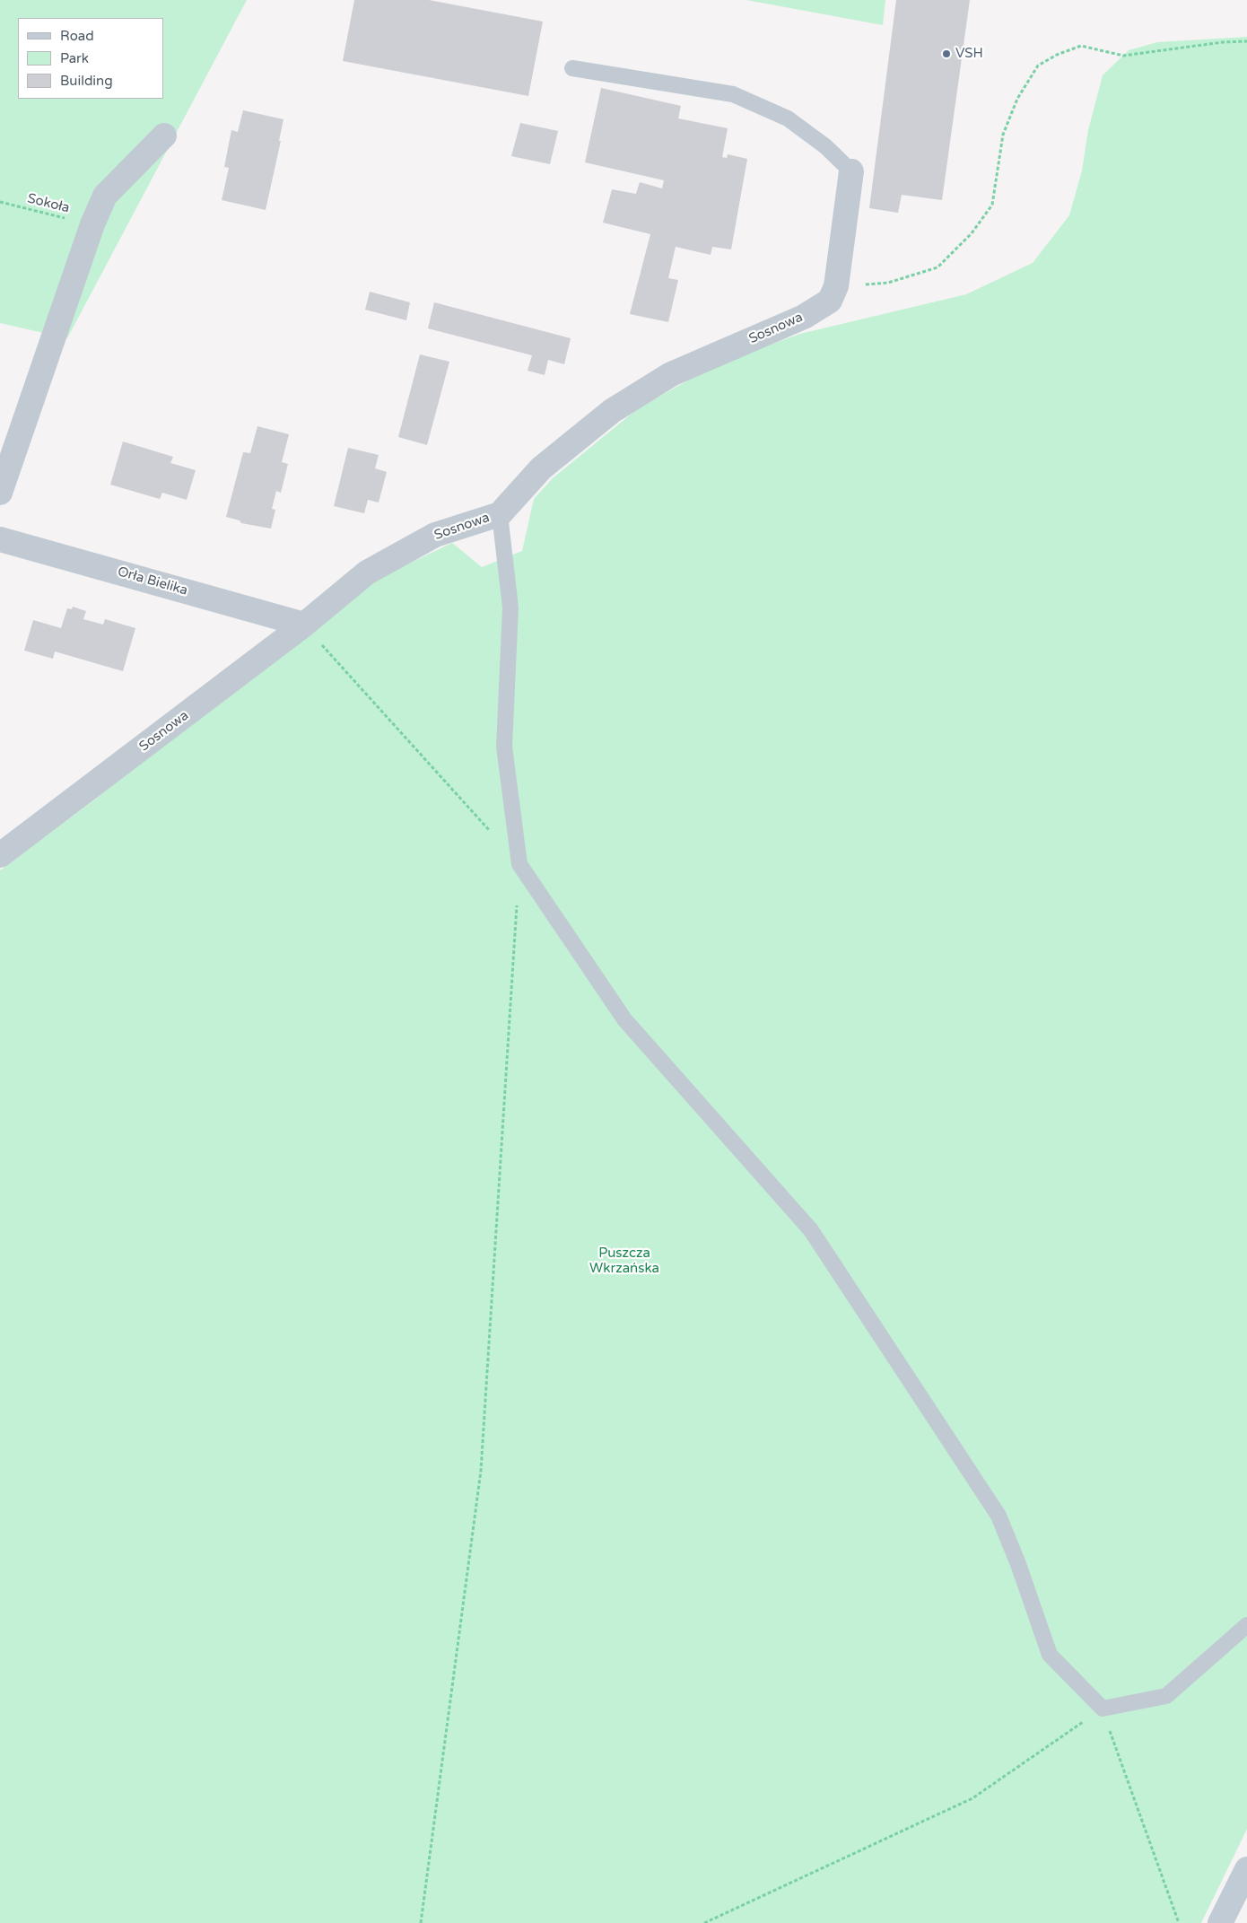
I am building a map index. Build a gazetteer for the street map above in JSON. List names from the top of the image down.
{
  "streets": {
    "street": ["Sosnowa", "Orła Bielika"],
    "path": ["Sokoła"]
  },
  "crossings": [
    ["Sosnowa", "Orła Bielika"]
  ],
  "parks": ["Puszcza Wkrzańska"],
  "places": ["VSH"],
  "legend": ["Road", "Park", "Building"]
}
